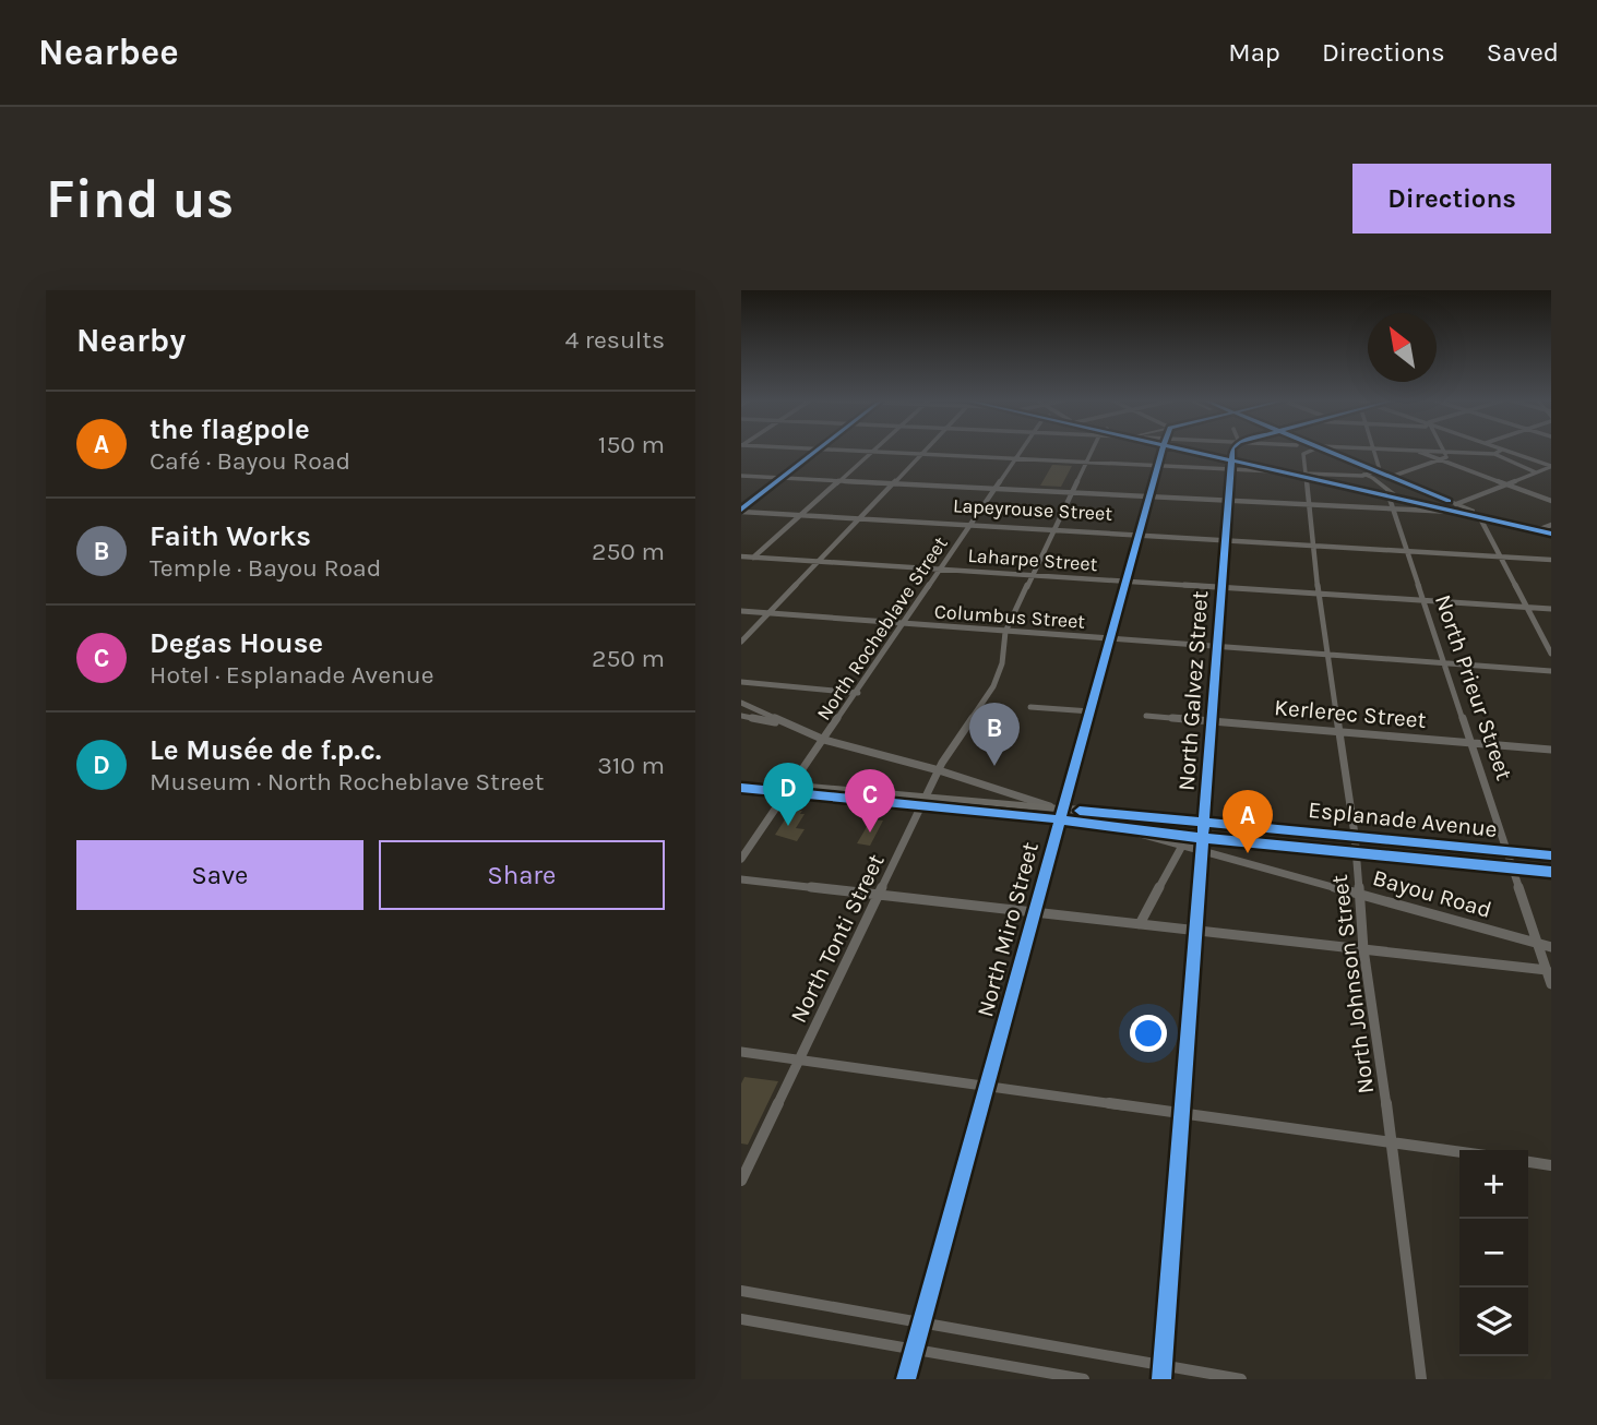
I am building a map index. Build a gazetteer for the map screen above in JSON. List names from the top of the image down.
{
  "streets": {
    "street": [
      "Lapeyrouse Street",
      "Laharpe Street",
      "Columbus Street",
      "North Rocheblave Street",
      "North Prieur Street",
      "North Galvez Street",
      "Kerlerec Street",
      "Esplanade Avenue",
      "Bayou Road",
      "North Miro Street",
      "North Tonti Street",
      "North Johnson Street"
    ]
  },
  "crossings": [
    ["Lapeyrouse Street", "North Rocheblave Street"],
    ["Lapeyrouse Street", "North Prieur Street"],
    ["Lapeyrouse Street", "North Galvez Street"],
    ["Lapeyrouse Street", "North Miro Street"],
    ["Lapeyrouse Street", "North Tonti Street"],
    ["Lapeyrouse Street", "North Johnson Street"],
    ["Laharpe Street", "North Rocheblave Street"],
    ["Laharpe Street", "North Prieur Street"],
    ["Laharpe Street", "North Galvez Street"],
    ["Laharpe Street", "North Miro Street"],
    ["Laharpe Street", "North Tonti Street"],
    ["Laharpe Street", "North Johnson Street"],
    ["Columbus Street", "North Rocheblave Street"],
    ["Columbus Street", "North Prieur Street"],
    ["Columbus Street", "North Galvez Street"],
    ["Columbus Street", "North Miro Street"],
    ["Columbus Street", "North Tonti Street"],
    ["Columbus Street", "North Johnson Street"],
    ["North Rocheblave Street", "Esplanade Avenue"],
    ["North Prieur Street", "Kerlerec Street"],
    ["North Prieur Street", "Esplanade Avenue"],
    ["North Prieur Street", "Bayou Road"],
    ["North Galvez Street", "Kerlerec Street"],
    ["North Galvez Street", "Esplanade Avenue"],
    ["North Galvez Street", "Bayou Road"],
    ["Kerlerec Street", "North Johnson Street"],
    ["Esplanade Avenue", "Bayou Road"],
    ["Esplanade Avenue", "North Miro Street"],
    ["Esplanade Avenue", "North Tonti Street"],
    ["Esplanade Avenue", "North Johnson Street"],
    ["Bayou Road", "North Johnson Street"]
  ],
  "north": "top left",
  "page": {
    "header": "Nearbee",
    "nav": ["Map", "Directions", "Saved"],
    "buttons": [
      "Directions",
      ["Save", "Share"]
    ],
    "title": "Find us",
    "heading": ["Nearby", "4 results"],
    "list": [
      {
        "mark": "A",
        "name": "the flagpole",
        "note": "Café · Bayou Road",
        "value": "150 m"
      },
      {
        "mark": "B",
        "name": "Faith Works",
        "note": "Temple · Bayou Road",
        "value": "250 m"
      },
      {
        "mark": "C",
        "name": "Degas House",
        "note": "Hotel · Esplanade Avenue",
        "value": "250 m"
      },
      {
        "mark": "D",
        "name": "Le Musée de f.p.c.",
        "note": "Museum · North Rocheblave Street",
        "value": "310 m"
      }
    ],
    "pins": [
      "B",
      "D",
      "C",
      "A"
    ],
    "map_buttons": ["+", "−"]
  }
}
